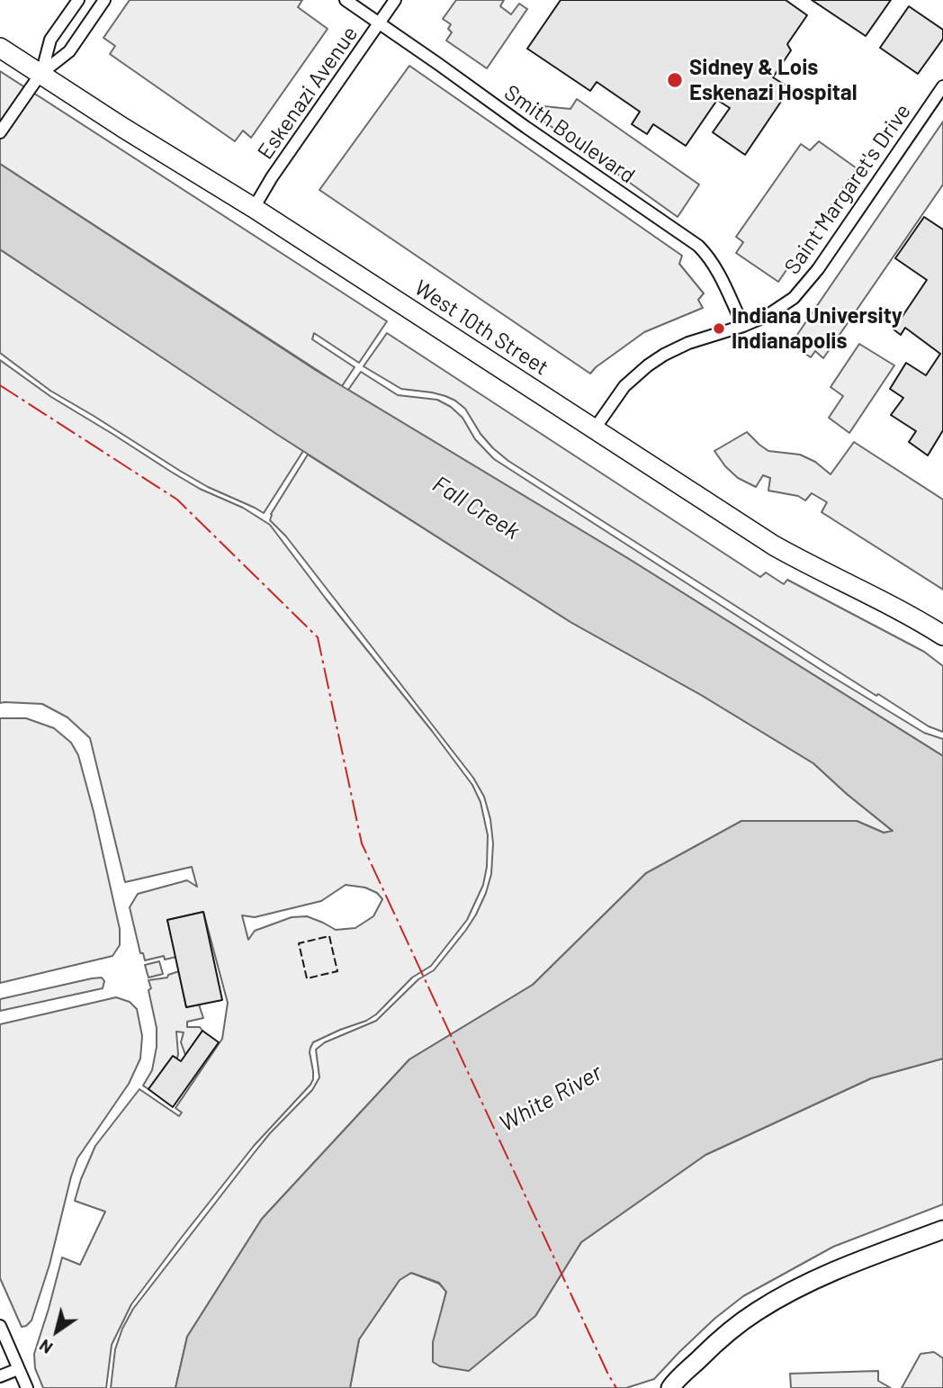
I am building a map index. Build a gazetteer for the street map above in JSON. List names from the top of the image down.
{
  "streets": {
    "main road": ["West 10th Street"],
    "street": ["Eskenazi Avenue", "Smith Boulevard", "Saint Margaret's Drive"]
  },
  "crossings": [
    ["Eskenazi Avenue", "Smith Boulevard"],
    ["Eskenazi Avenue", "West 10th Street"],
    ["Smith Boulevard", "Saint Margaret's Drive"],
    ["Saint Margaret's Drive", "West 10th Street"]
  ],
  "water": ["Fall Creek", "White River"],
  "places": ["Sidney & Lois Eskenazi Hospital", "Indiana University Indianapolis"],
  "north": "bottom left"
}
